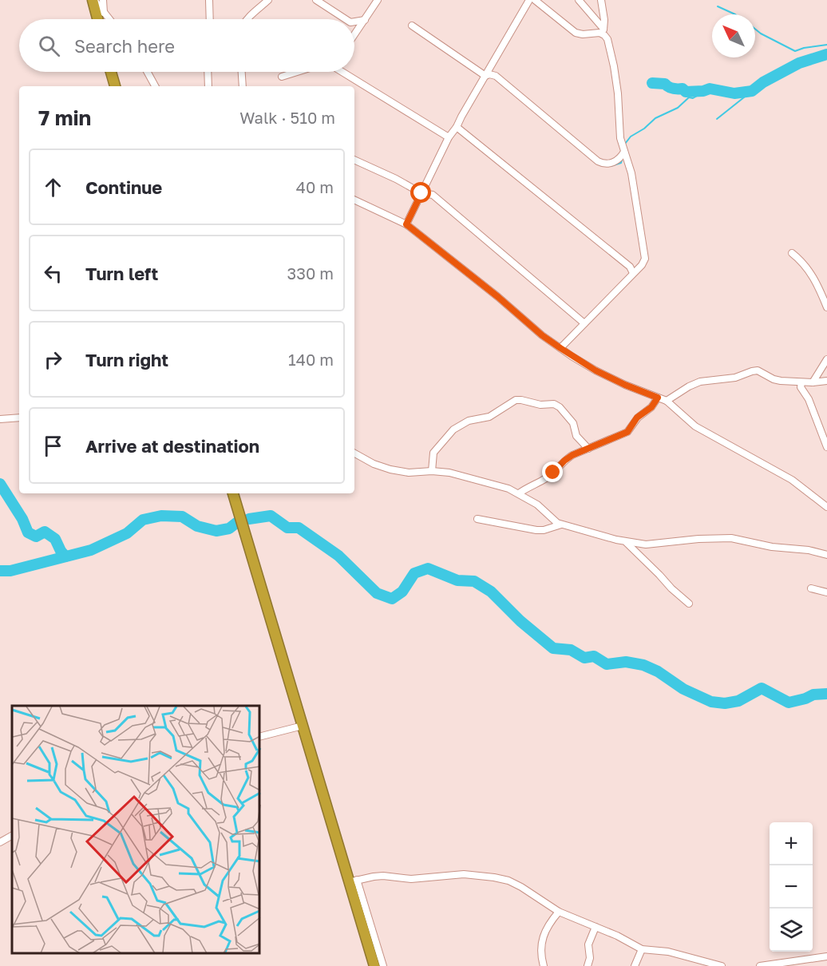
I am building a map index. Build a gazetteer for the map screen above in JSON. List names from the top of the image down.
{
  "north": "top left",
  "page": {
    "search": "Search here",
    "heading": ["7 min", "Walk · 510 m"],
    "list": [
      ["Continue", "40 m"],
      ["Turn left", "330 m"],
      ["Turn right", "140 m"],
      "Arrive at destination"
    ],
    "map_buttons": ["+", "−"]
  }
}
